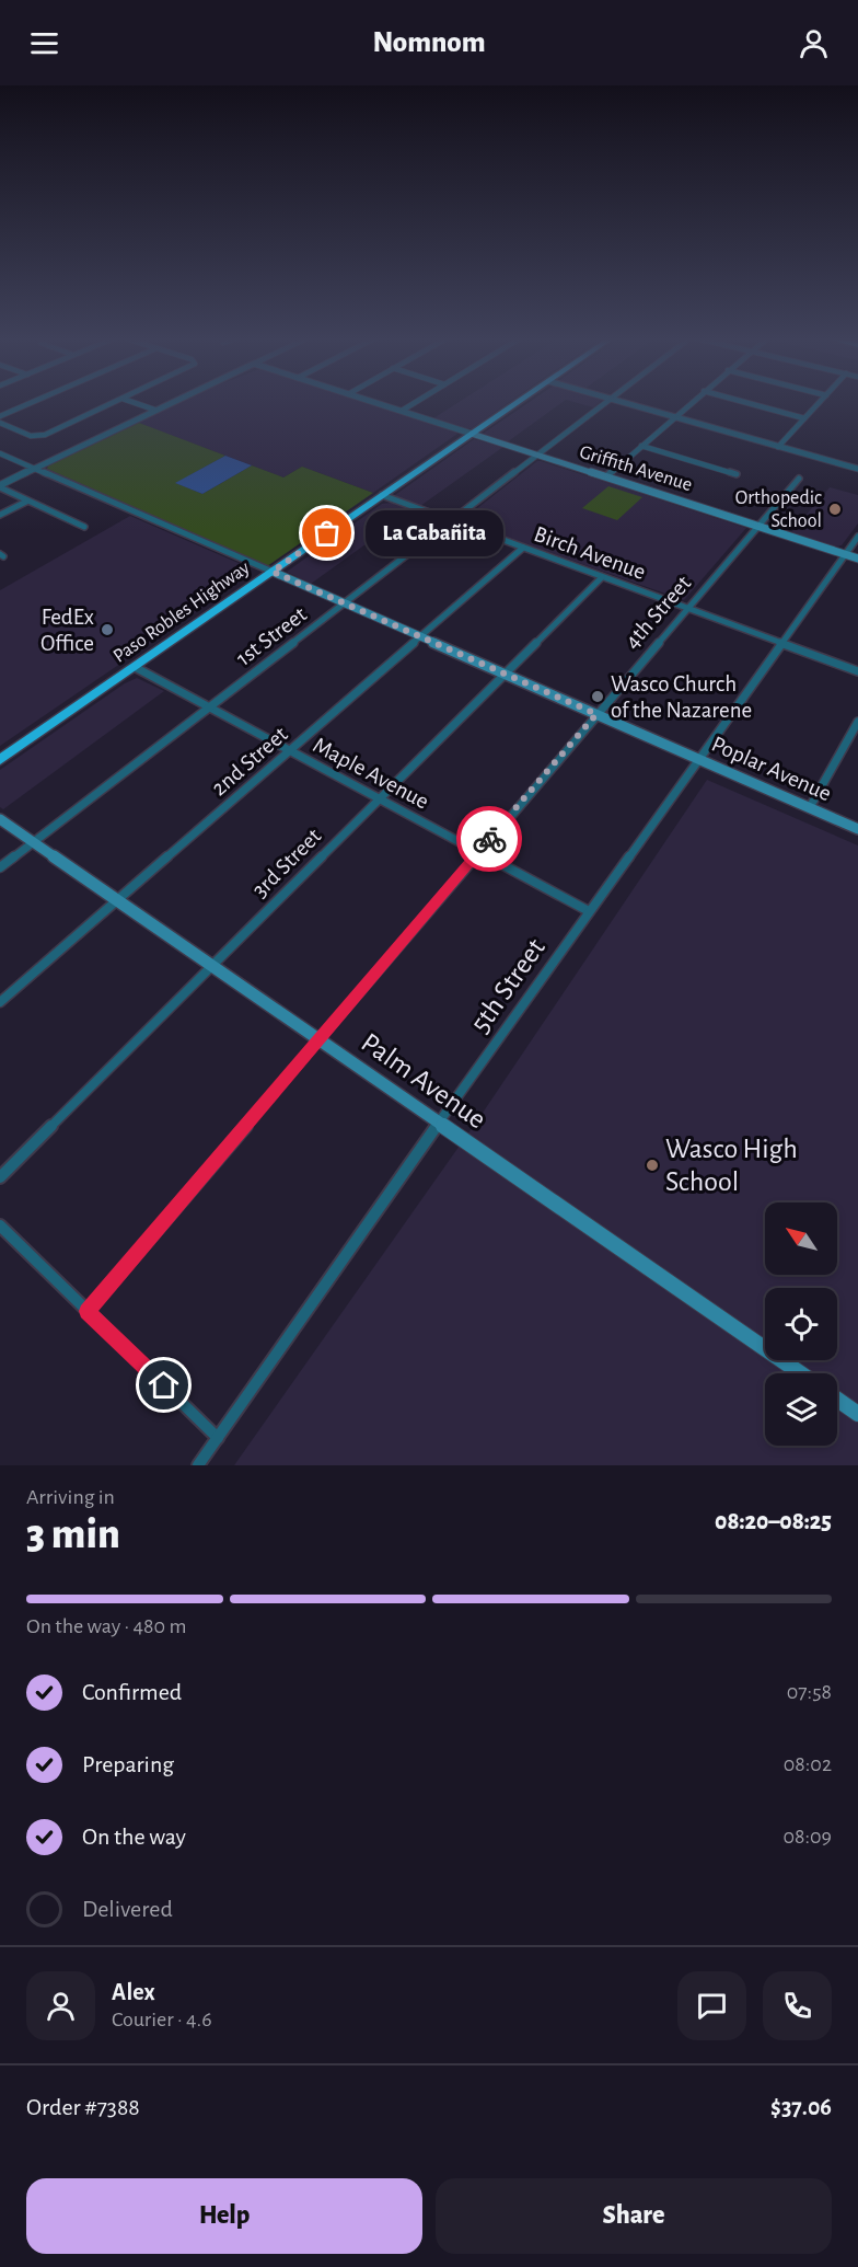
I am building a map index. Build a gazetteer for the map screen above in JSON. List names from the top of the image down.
{
  "streets": {
    "highway": ["Paso Robles Highway"],
    "main road": ["Griffith Avenue", "Poplar Avenue", "Palm Avenue"],
    "street": [
      "Birch Avenue",
      "4th Street",
      "1st Street",
      "2nd Street",
      "Maple Avenue",
      "3rd Street",
      "5th Street"
    ]
  },
  "crossings": [
    ["Griffith Avenue", "Paso Robles Highway"],
    ["Griffith Avenue", "4th Street"],
    ["Griffith Avenue", "1st Street"],
    ["Griffith Avenue", "5th Street"],
    ["Birch Avenue", "Paso Robles Highway"],
    ["Birch Avenue", "4th Street"],
    ["Birch Avenue", "1st Street"],
    ["Birch Avenue", "2nd Street"],
    ["Birch Avenue", "3rd Street"],
    ["Birch Avenue", "5th Street"],
    ["Paso Robles Highway", "Poplar Avenue"],
    ["Paso Robles Highway", "Maple Avenue"],
    ["4th Street", "Poplar Avenue"],
    ["4th Street", "Maple Avenue"],
    ["4th Street", "Palm Avenue"],
    ["1st Street", "Poplar Avenue"],
    ["1st Street", "Maple Avenue"],
    ["1st Street", "Palm Avenue"],
    ["2nd Street", "Poplar Avenue"],
    ["2nd Street", "Maple Avenue"],
    ["2nd Street", "Palm Avenue"],
    ["Poplar Avenue", "3rd Street"],
    ["Poplar Avenue", "5th Street"],
    ["Maple Avenue", "3rd Street"],
    ["Maple Avenue", "5th Street"],
    ["3rd Street", "Palm Avenue"],
    ["5th Street", "Palm Avenue"]
  ],
  "places": [
    "Orthopedic School",
    "La Cabañita",
    "FedEx Office",
    "Wasco Church of the Nazarene",
    "Wasco High School"
  ],
  "north": "top left",
  "page": {
    "header": "Nomnom",
    "bubble": "La Cabañita",
    "heading": ["3 min", "Arriving in", "08:20–08:25"],
    "panel": [
      "Alex",
      "Courier · 4.6",
      "Order #7388",
      "$37.06"
    ],
    "bar": "On the way · 480 m",
    "list": [
      ["Confirmed", "07:58"],
      ["Preparing", "08:02"],
      ["On the way", "08:09"],
      "Delivered"
    ],
    "buttons": ["Help", "Share"]
  }
}
